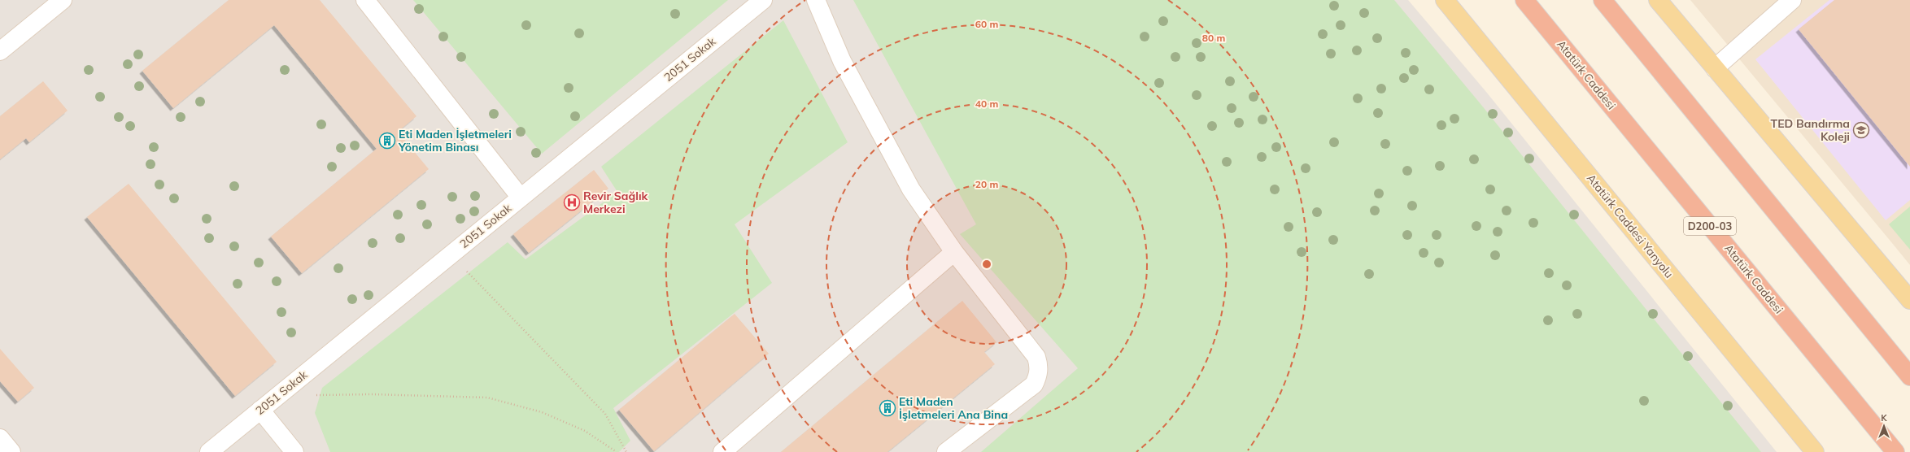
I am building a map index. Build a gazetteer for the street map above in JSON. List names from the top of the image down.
{
  "streets": {
    "highway": ["Atatürk Caddesi", "D200-03"],
    "main road": ["Atatürk Caddesi Yanyolu"],
    "street": ["2051 Sokak"]
  },
  "places": {
    "school or university": ["TED Bandırma Koleji"],
    "building": ["Eti Maden İşletmeleri Yönetim Binası", "Eti Maden İşletmeleri Ana Bina"],
    "hospital": ["Revir Sağlık Merkezi"]
  },
  "north": "top",
  "rings": [
    "60 m",
    "80 m",
    "40 m",
    "20 m"
  ]
}
